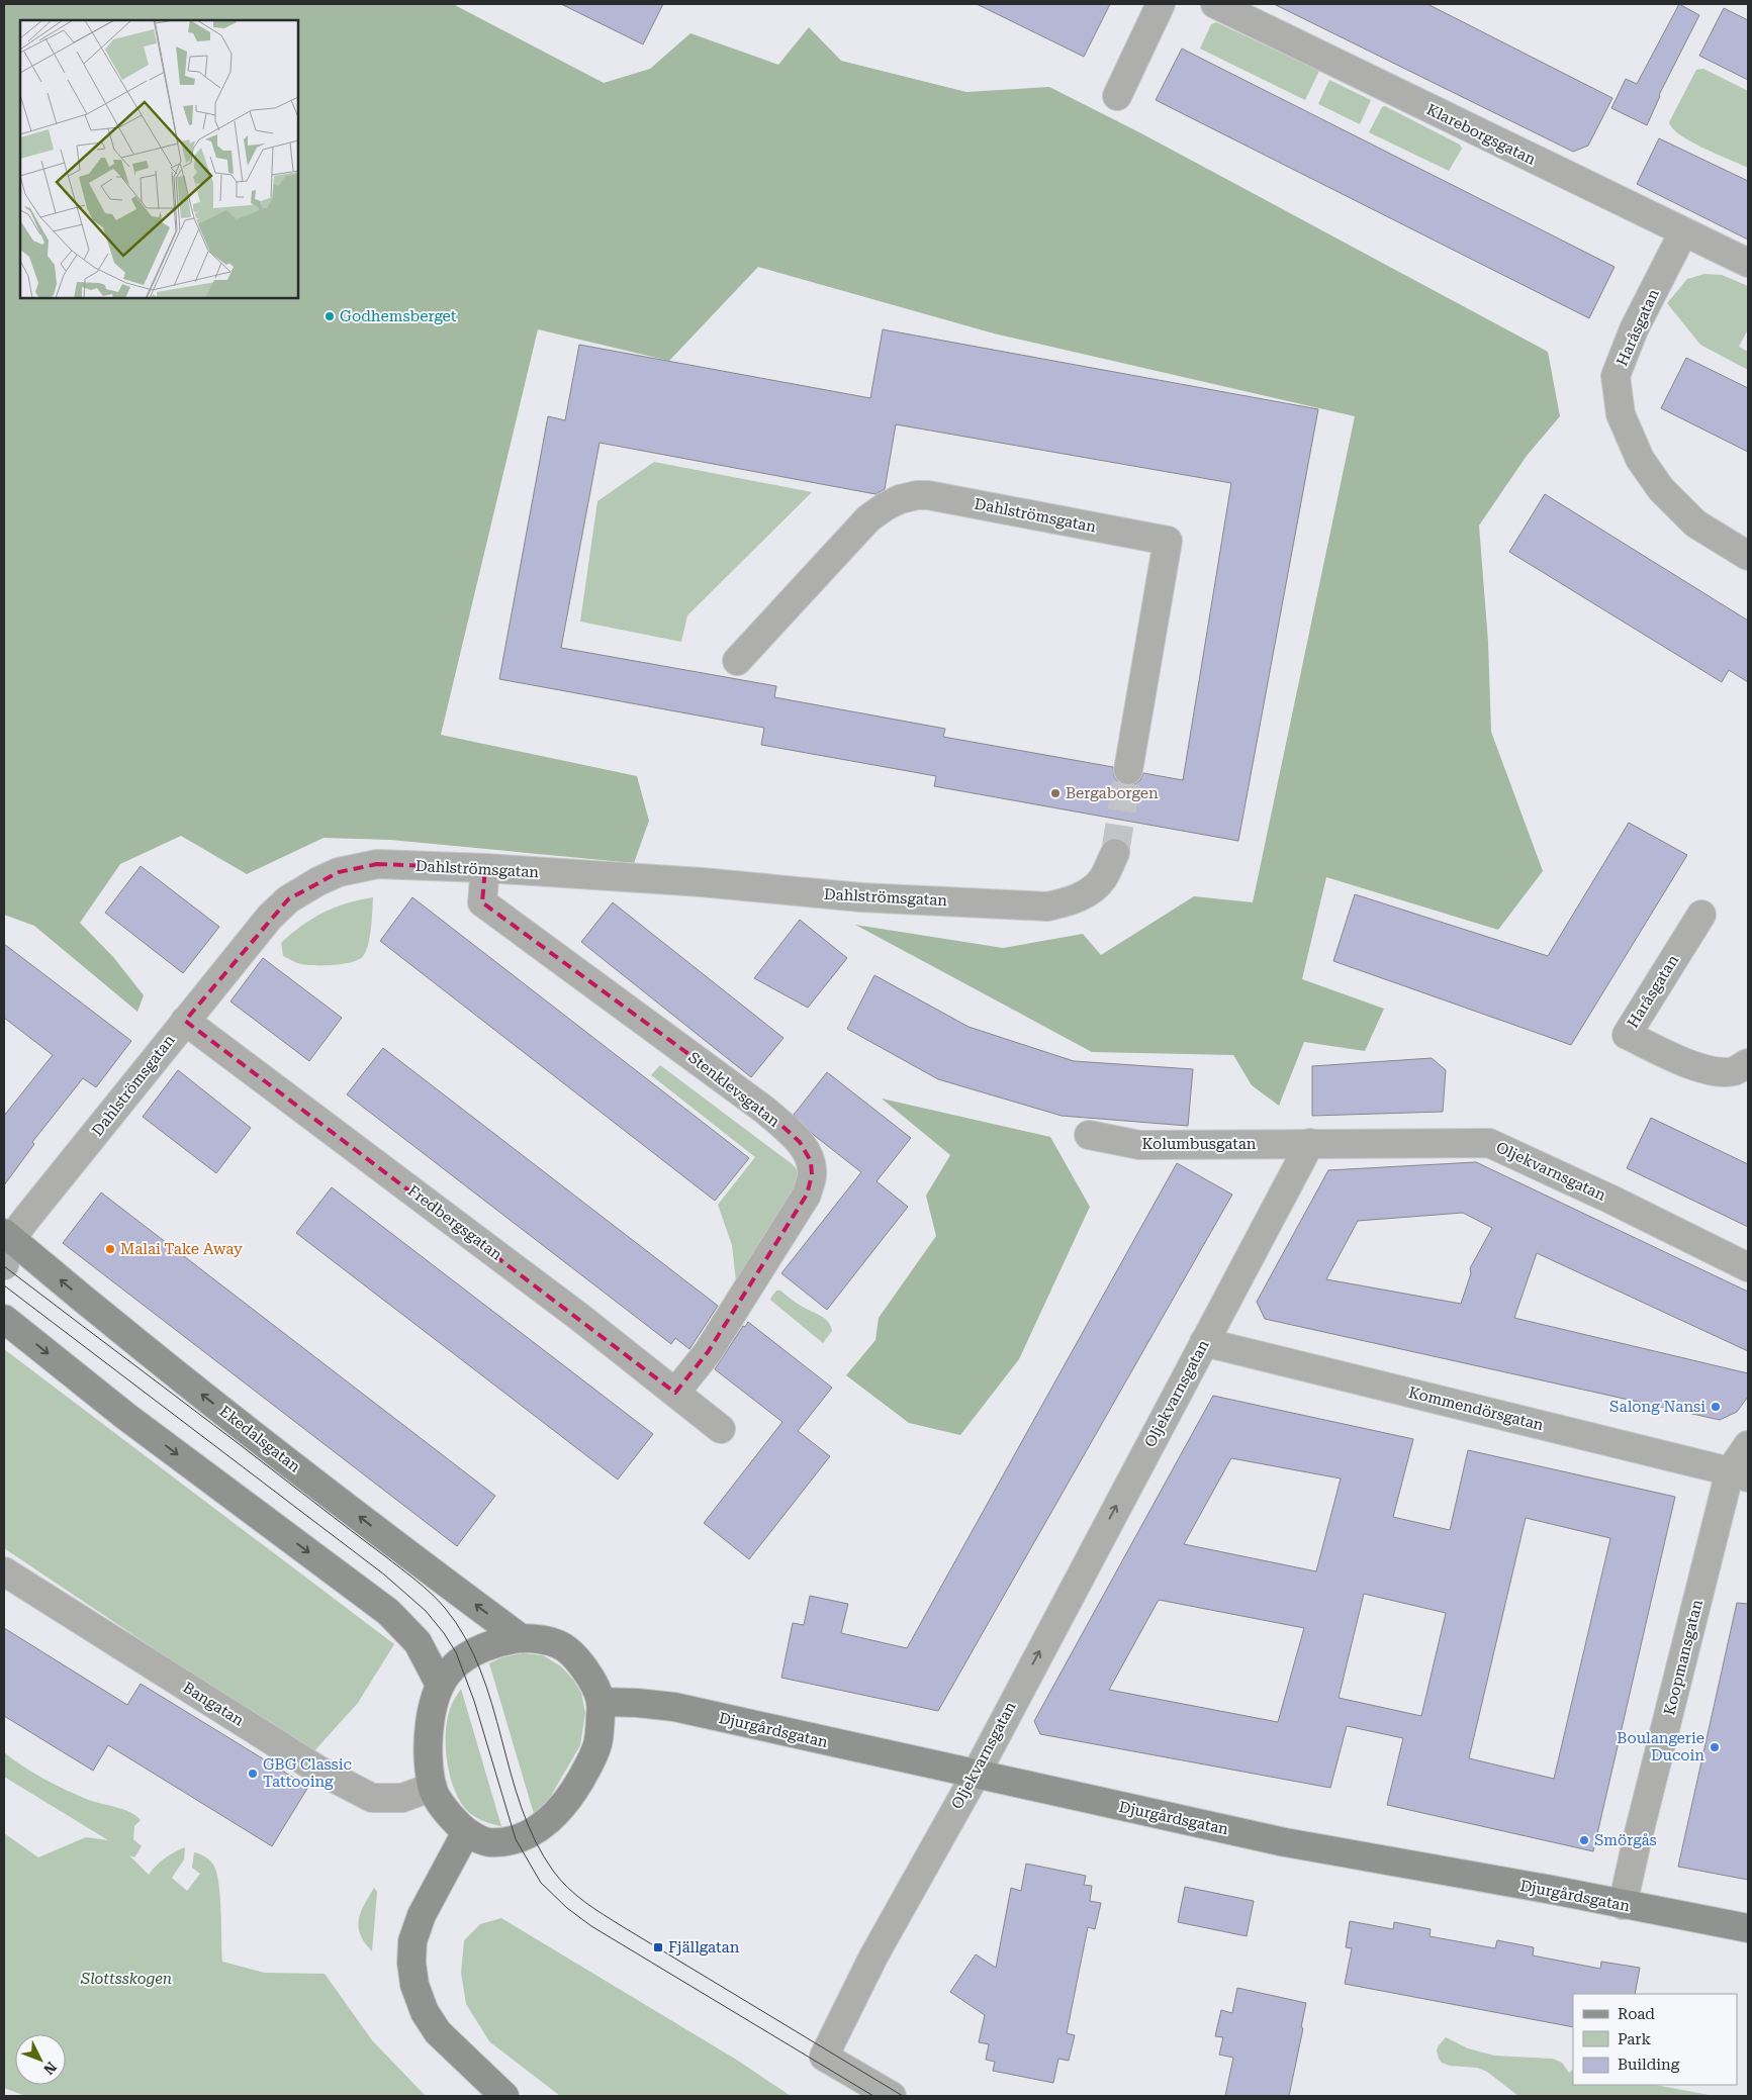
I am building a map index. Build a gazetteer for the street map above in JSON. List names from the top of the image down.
{
  "streets": {
    "street": [
      "Klareborgsgatan",
      "Haråsgatan",
      "Dahlströmsgatan",
      "Stenklevsgatan",
      "Kolumbusgatan",
      "Oljekvarnsgatan",
      "Fredbergsgatan",
      "Kommendörsgatan",
      "Ekedalsgatan",
      "Koopmansgatan",
      "Bangatan",
      "Djurgårdsgatan"
    ]
  },
  "crossings": [
    ["Klareborgsgatan", "Haråsgatan"],
    ["Dahlströmsgatan", "Stenklevsgatan"],
    ["Dahlströmsgatan", "Fredbergsgatan"],
    ["Dahlströmsgatan", "Ekedalsgatan"],
    ["Stenklevsgatan", "Fredbergsgatan"],
    ["Kolumbusgatan", "Oljekvarnsgatan"],
    ["Oljekvarnsgatan", "Kommendörsgatan"],
    ["Oljekvarnsgatan", "Djurgårdsgatan"],
    ["Kommendörsgatan", "Koopmansgatan"],
    ["Koopmansgatan", "Djurgårdsgatan"]
  ],
  "parks": ["Slottsskogen"],
  "places": {
    "other": [
      "Godhemsberget",
      "Bergaborgen",
      "Malai Take Away",
      "Salong Nansi",
      "Boulangerie Ducoin",
      "GBG Classic Tattooing",
      "Smörgås"
    ],
    "transit": ["Fjällgatan"]
  },
  "legend": ["Road", "Park", "Building"],
  "north": "bottom right"
}
